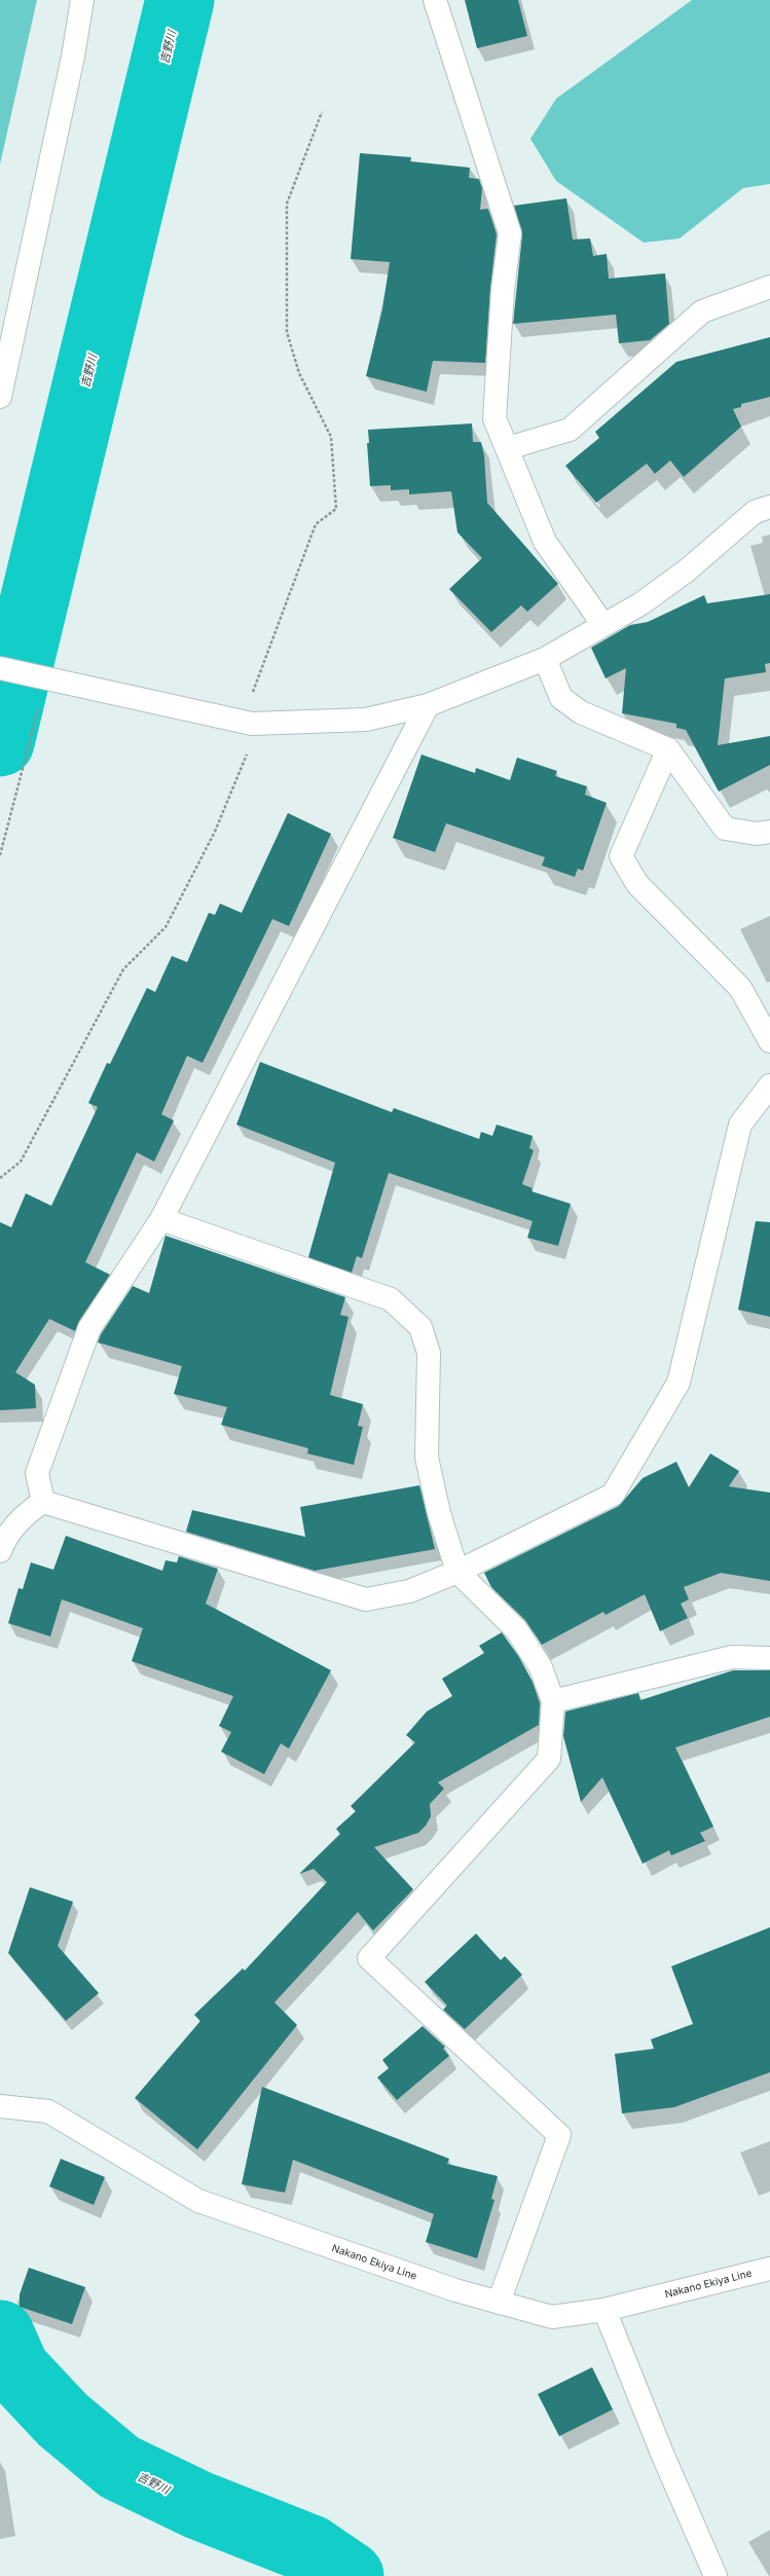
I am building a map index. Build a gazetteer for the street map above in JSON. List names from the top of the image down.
{
  "streets": {
    "street": ["Nakano Ekiya Line"]
  },
  "water": ["吉野川"]
}
